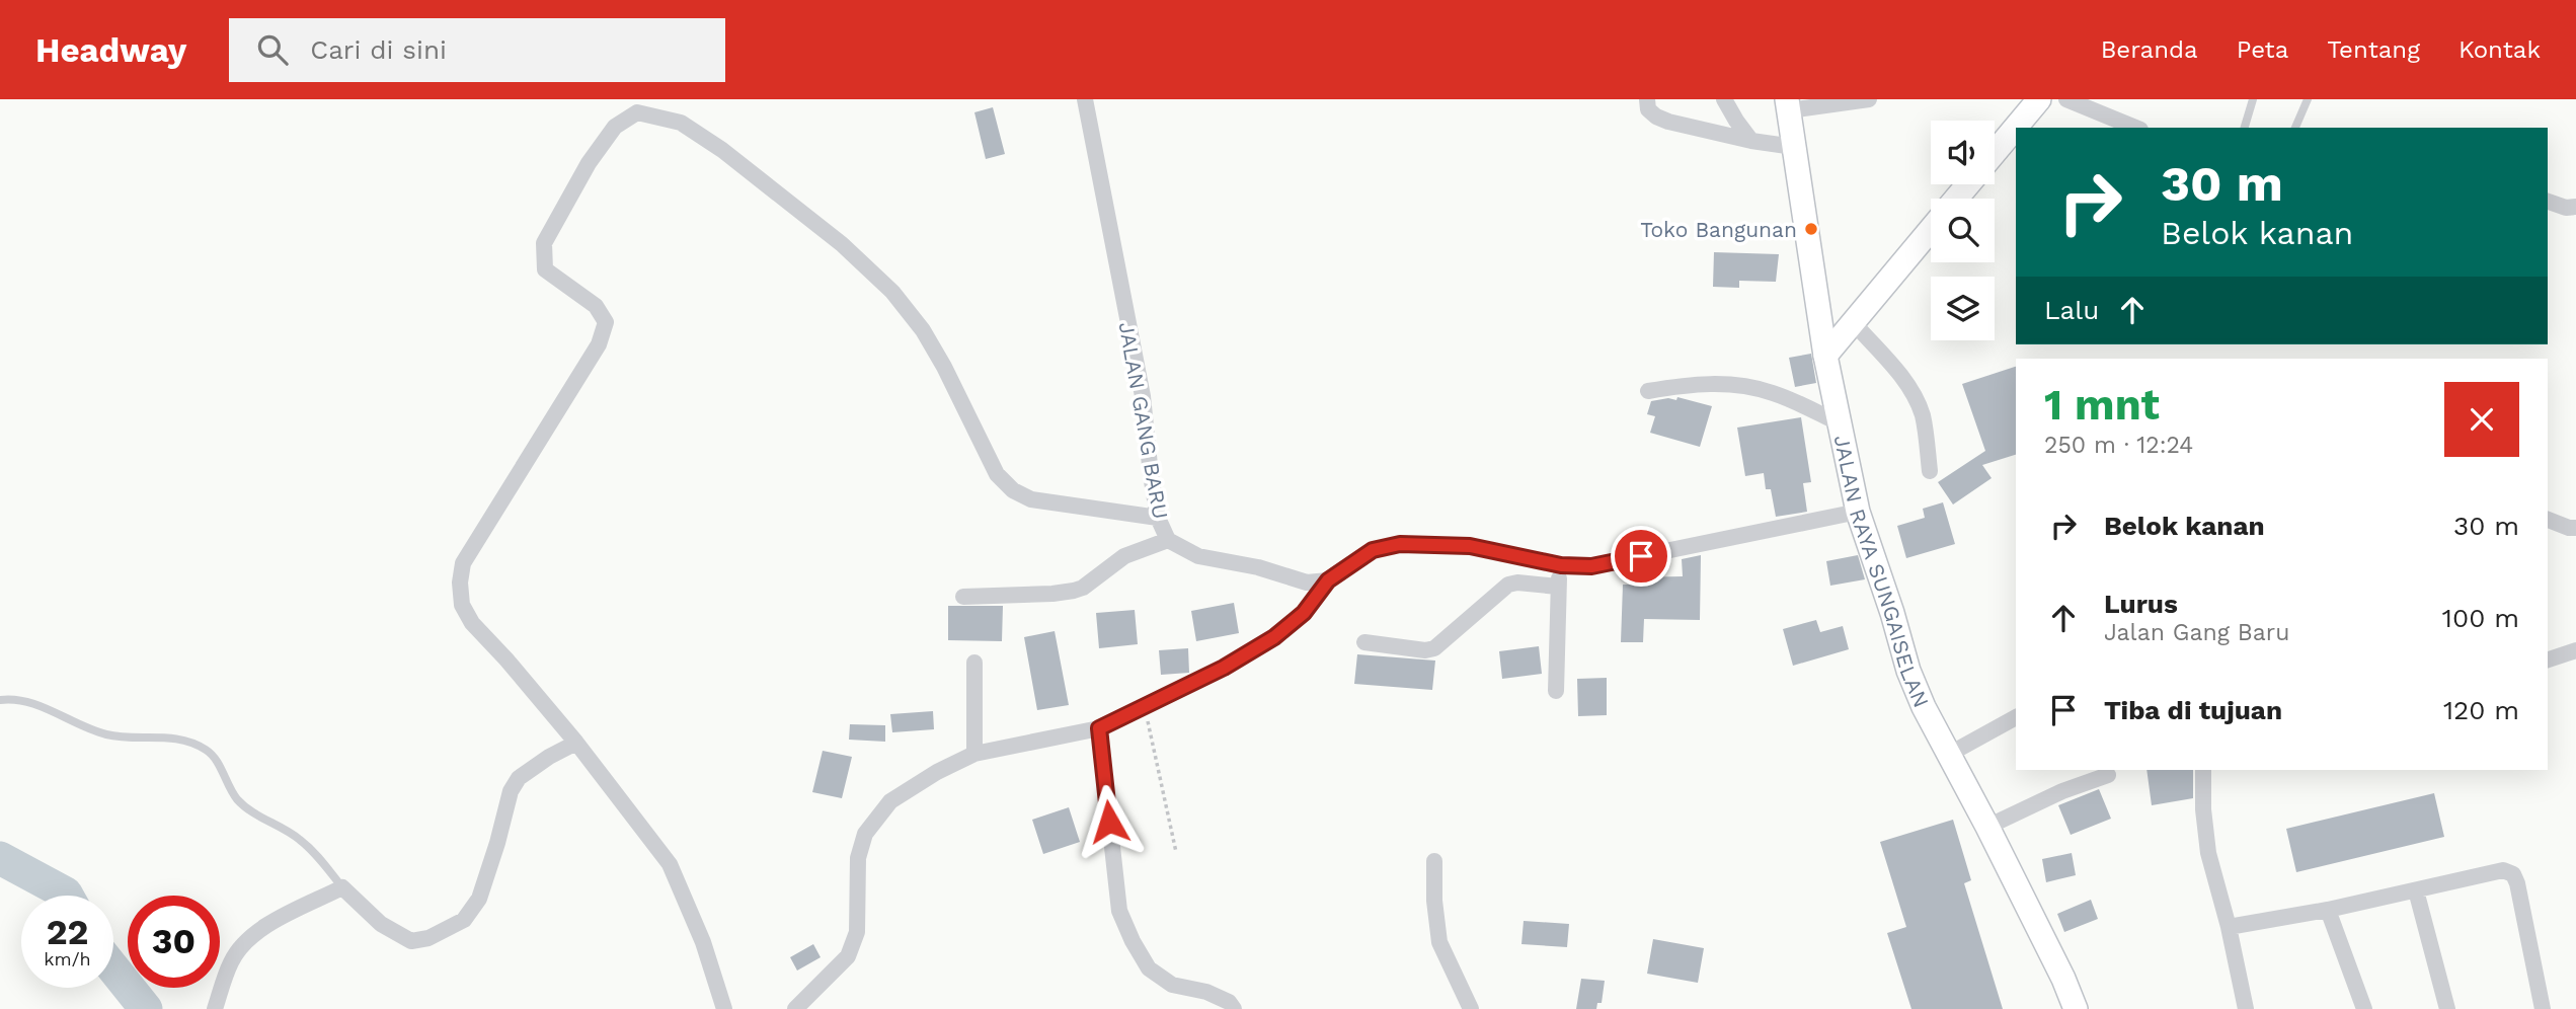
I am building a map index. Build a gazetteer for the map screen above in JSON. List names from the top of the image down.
{
  "streets": {
    "main road": ["JALAN RAYA SUNGAISELAN"],
    "street": ["JALAN GANG BARU"]
  },
  "places": ["Toko Bangunan"],
  "page": {
    "header": "Headway",
    "search": "Cari di sini",
    "nav": [
      "Beranda",
      "Peta",
      "Tentang",
      "Kontak"
    ],
    "turn": ["30 m", "Belok kanan"],
    "then": "Lalu",
    "heading": ["1 mnt", "250 m · 12:24"],
    "list": [
      {
        "name": "Belok kanan",
        "value": "30 m"
      },
      {
        "name": "Lurus",
        "note": "Jalan Gang Baru",
        "value": "100 m"
      },
      {
        "name": "Tiba di tujuan",
        "value": "120 m"
      }
    ],
    "speed": "22 km/h",
    "limit": "30"
  }
}
